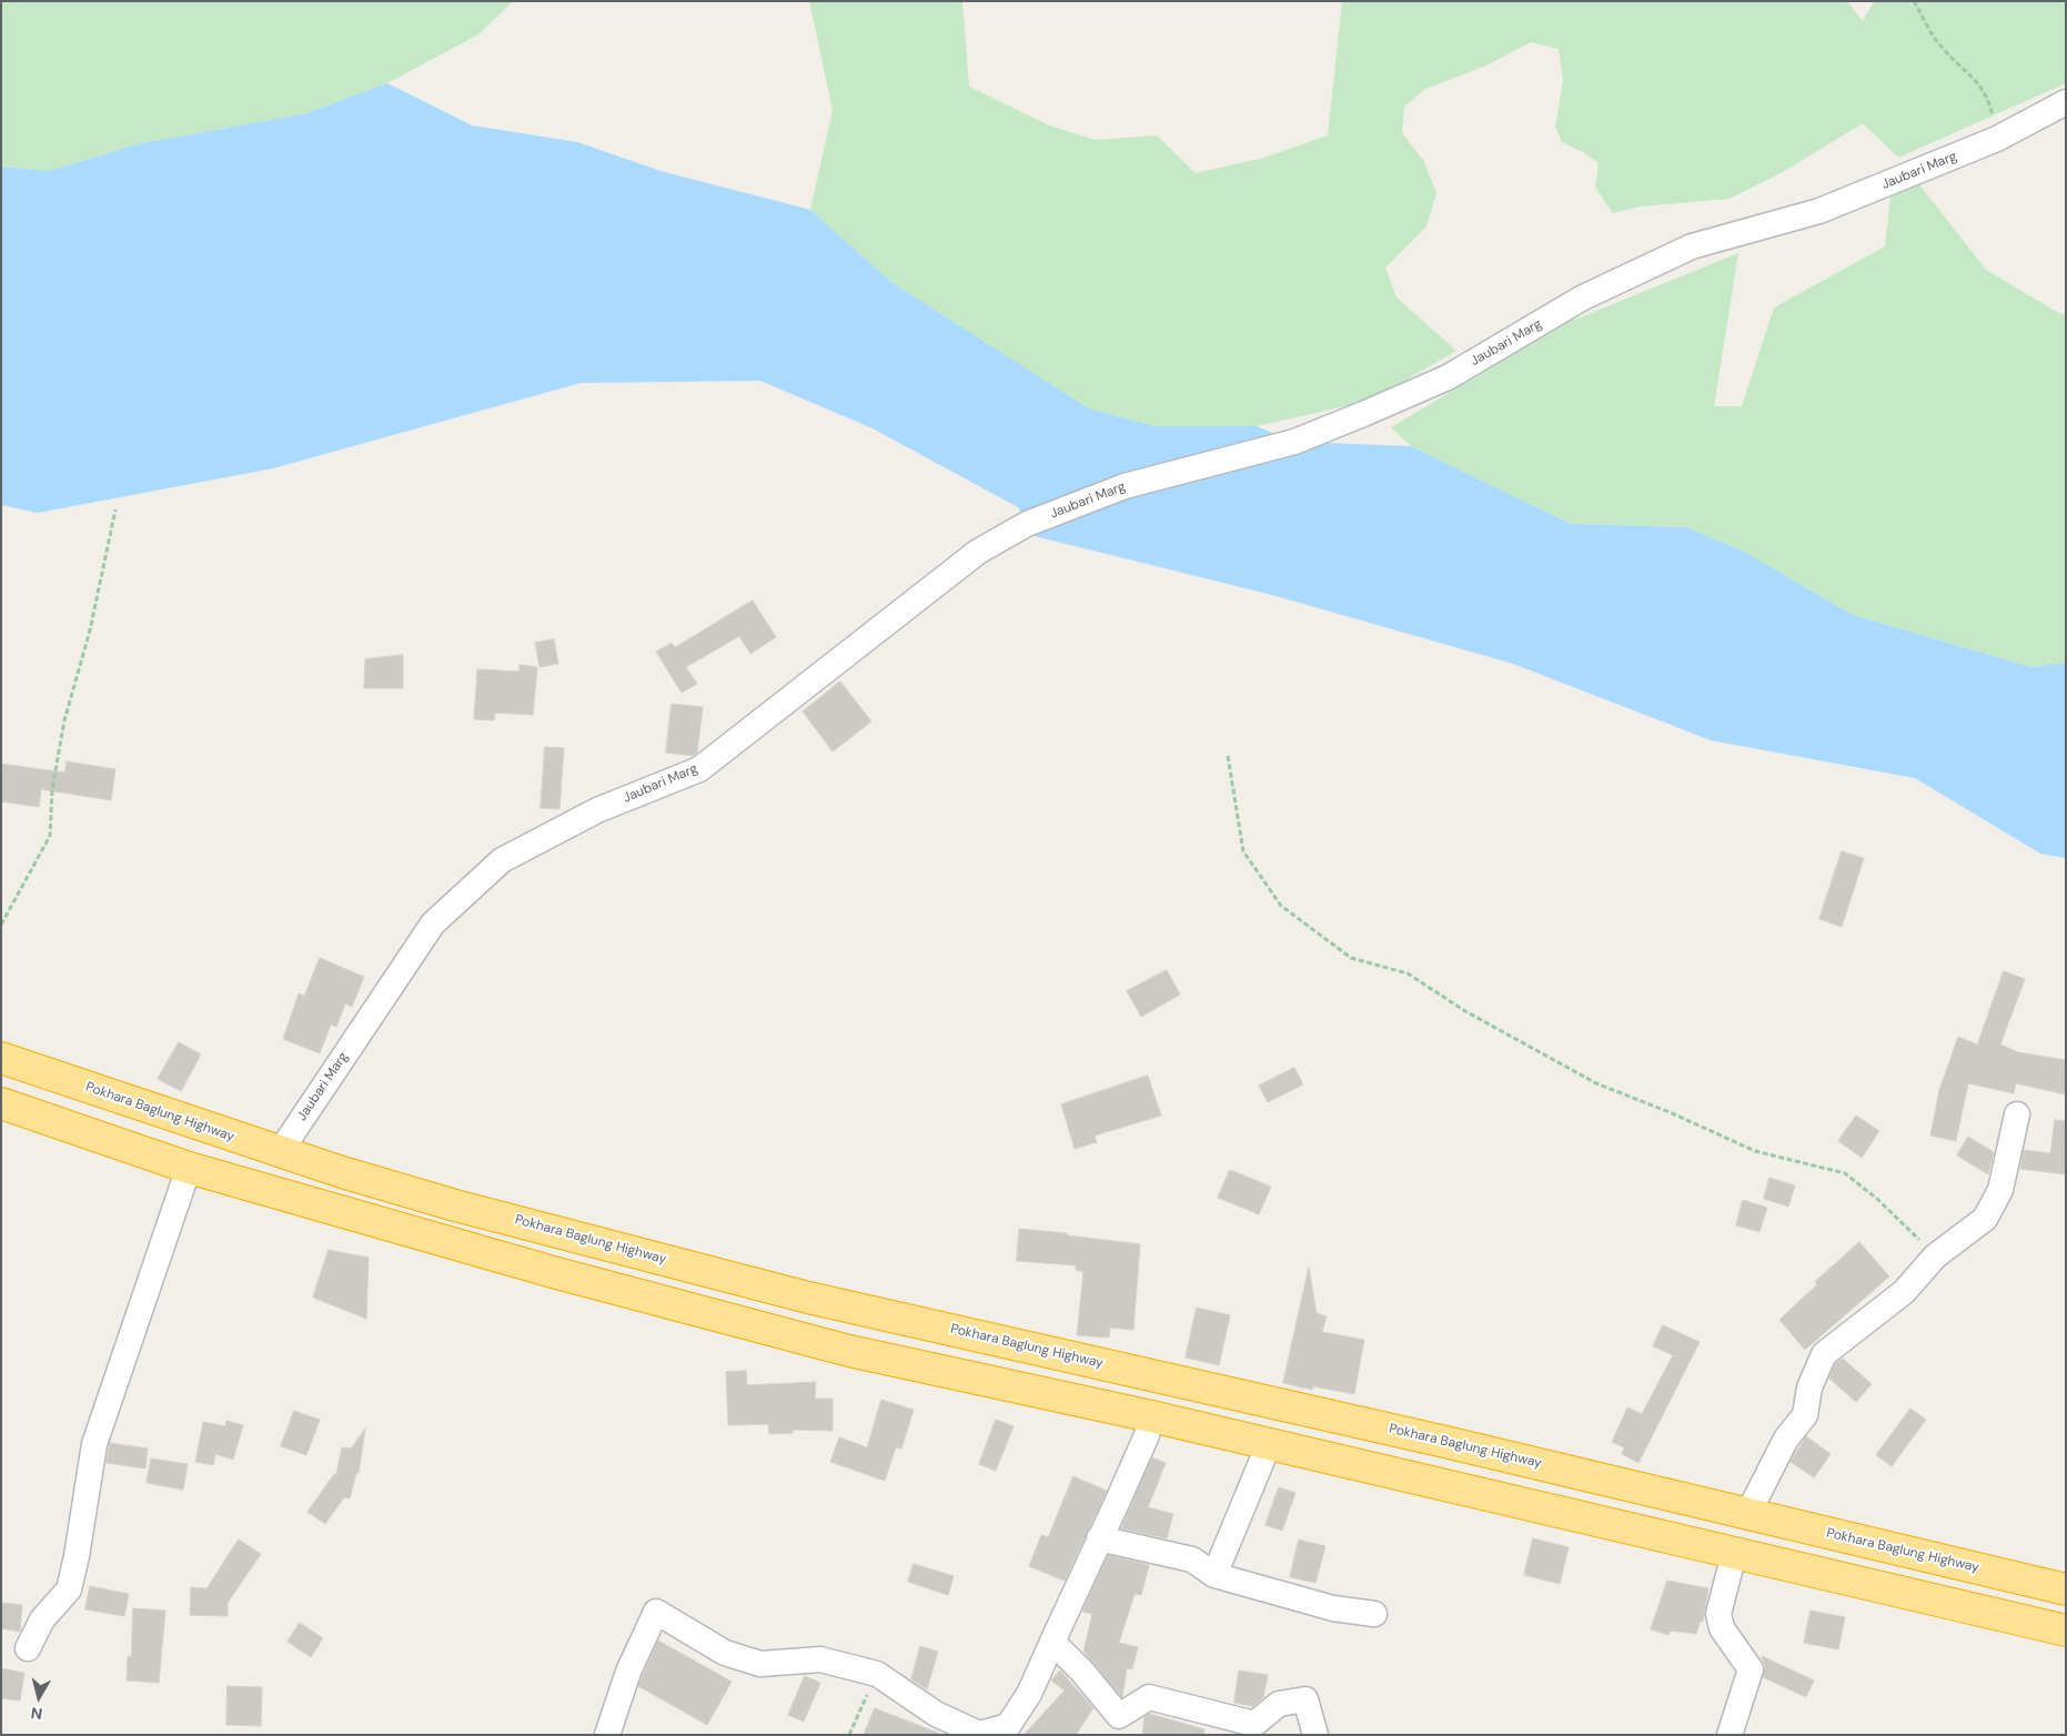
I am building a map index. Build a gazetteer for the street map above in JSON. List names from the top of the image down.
{
  "streets": {
    "highway": ["Pokhara Baglung Highway"],
    "street": ["Jaubari Marg"]
  },
  "crossings": [
    ["Jaubari Marg", "Pokhara Baglung Highway"]
  ],
  "north": "bottom"
}
